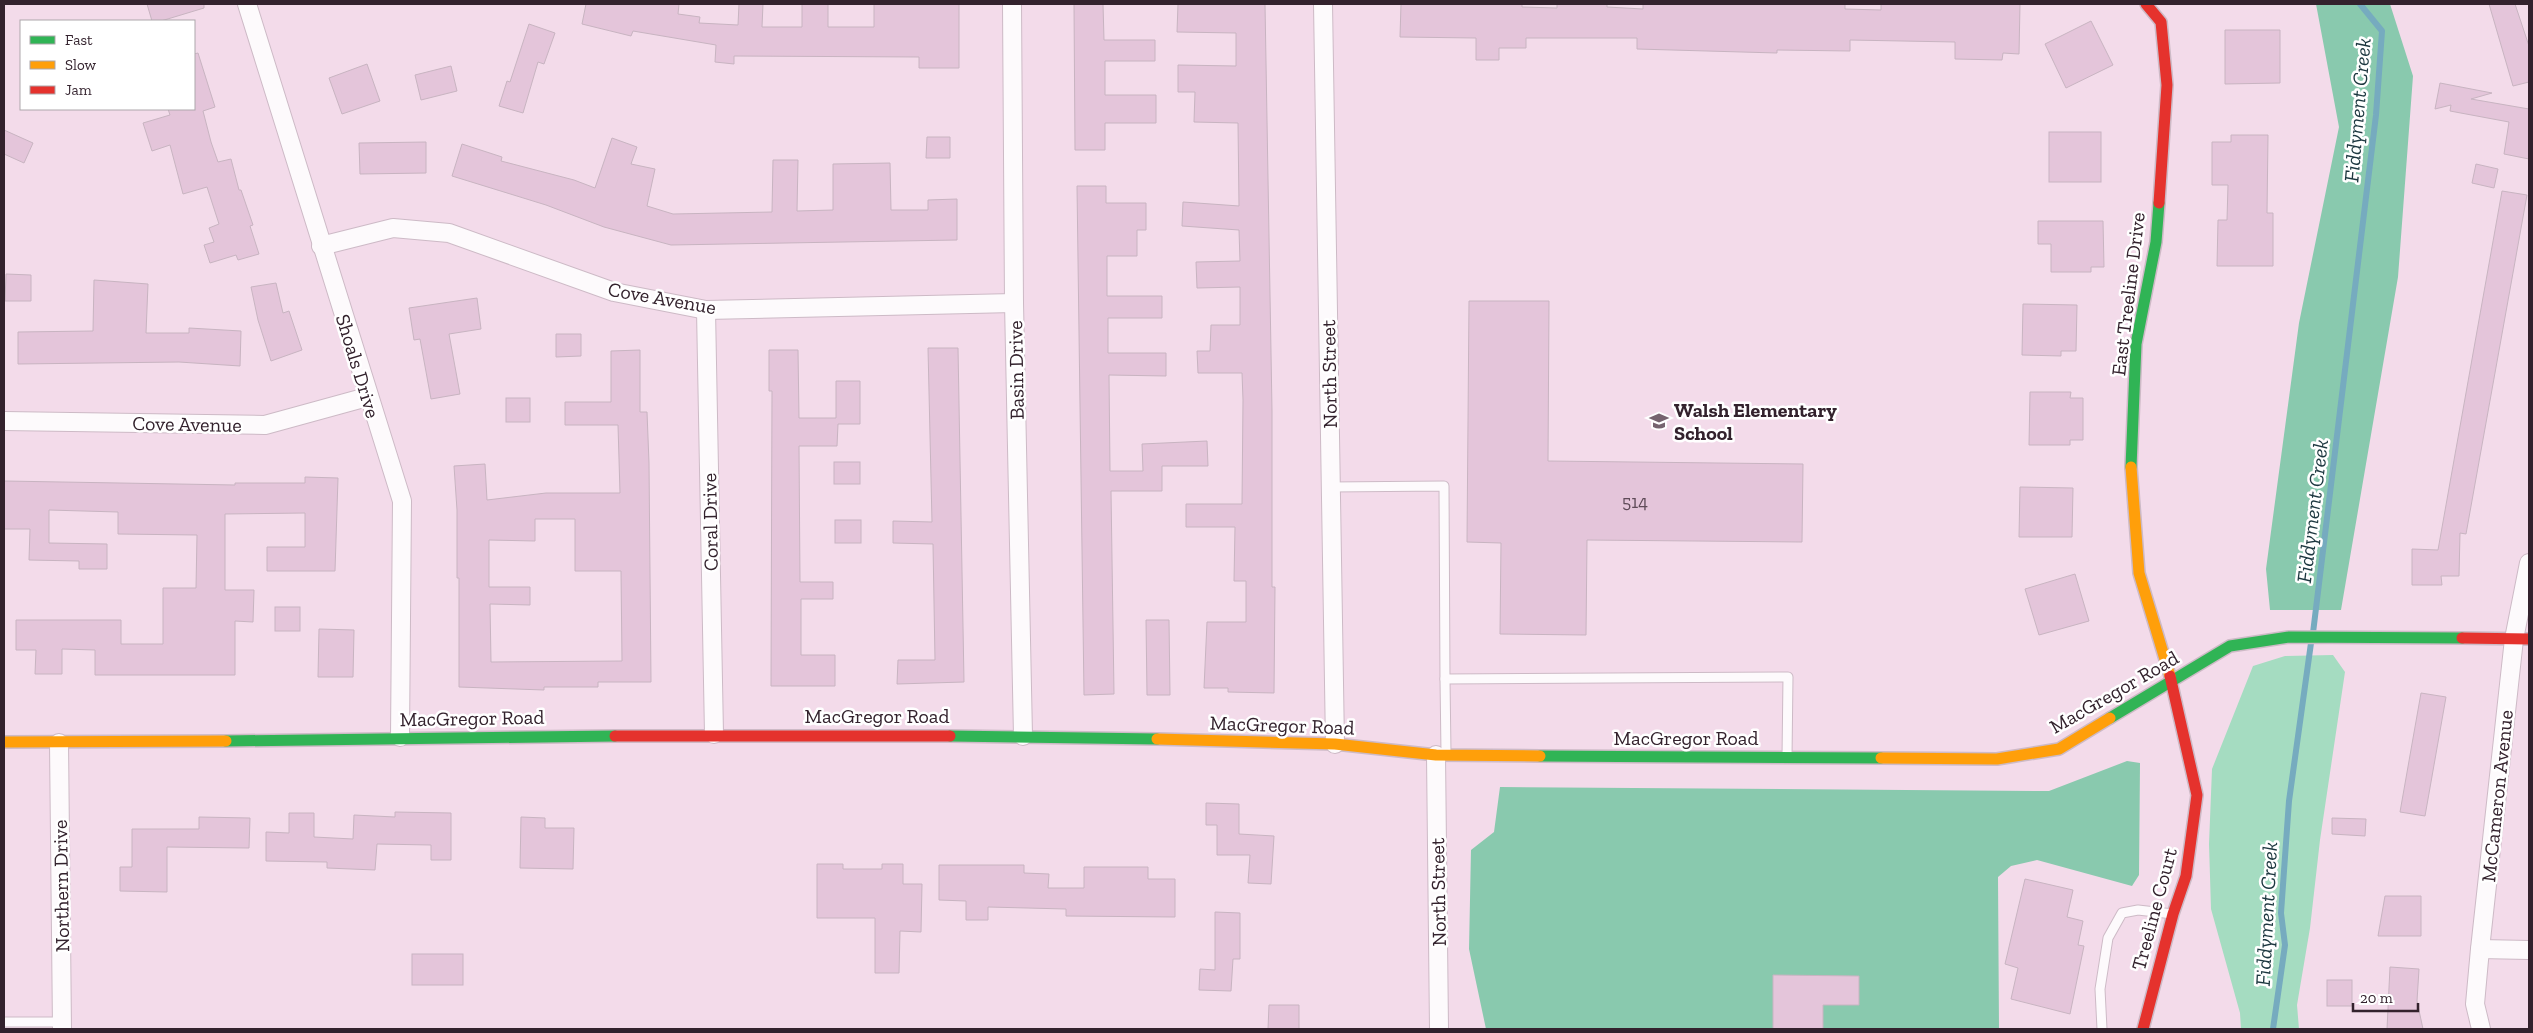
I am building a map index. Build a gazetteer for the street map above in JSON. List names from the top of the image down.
{
  "streets": {
    "street": [
      "East Treeline Drive",
      "Cove Avenue",
      "Shoals Drive",
      "Basin Drive",
      "North Street",
      "Coral Drive",
      "MacGregor Road",
      "McCameron Avenue",
      "Northern Drive",
      "Treeline Court"
    ]
  },
  "crossings": [
    ["East Treeline Drive", "MacGregor Road"],
    ["East Treeline Drive", "Treeline Court"],
    ["Cove Avenue", "Shoals Drive"],
    ["Cove Avenue", "Basin Drive"],
    ["Cove Avenue", "Coral Drive"],
    ["Shoals Drive", "MacGregor Road"],
    ["Basin Drive", "MacGregor Road"],
    ["North Street", "MacGregor Road"],
    ["Coral Drive", "MacGregor Road"],
    ["MacGregor Road", "McCameron Avenue"],
    ["MacGregor Road", "Northern Drive"],
    ["MacGregor Road", "Treeline Court"]
  ],
  "water": ["Fiddyment Creek"],
  "places": {
    "school or university": ["Walsh Elementary School"]
  },
  "house_numbers": ["514"],
  "legend": ["Fast", "Slow", "Jam"],
  "scale_bar": "20 m"
}
